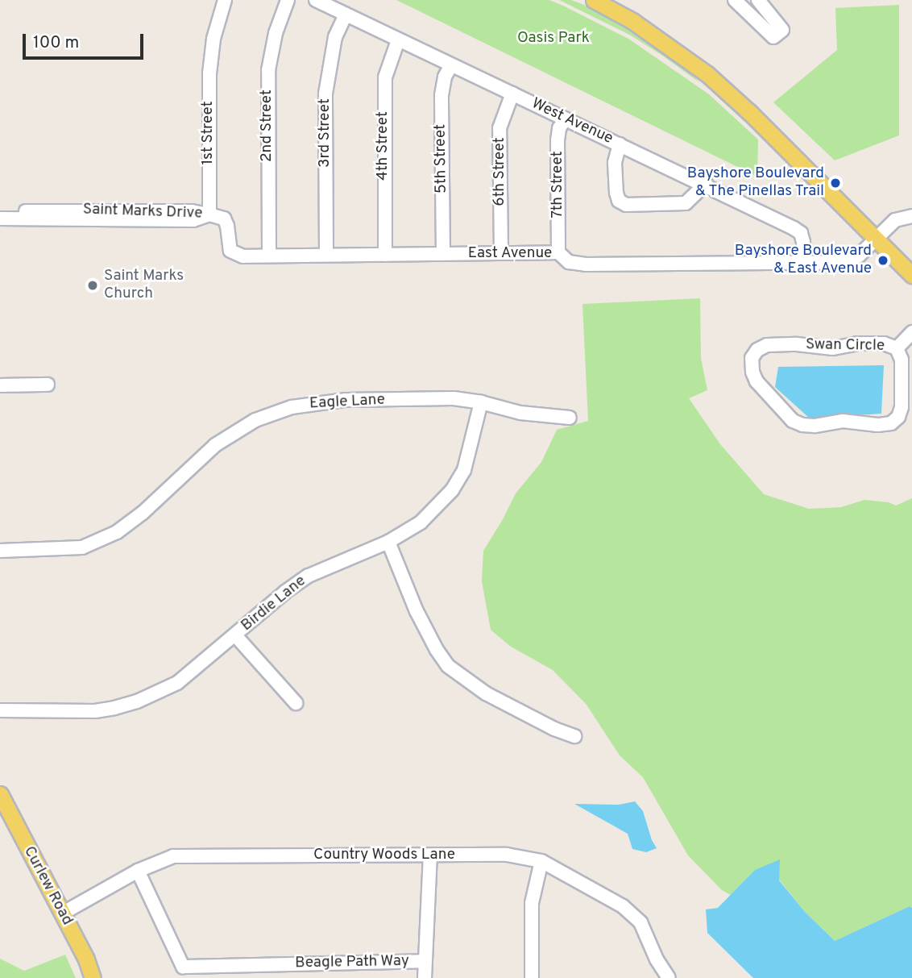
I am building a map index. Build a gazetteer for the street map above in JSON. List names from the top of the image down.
{
  "streets": {
    "main road": ["Curlew Road"],
    "street": [
      "West Avenue",
      "2nd Street",
      "1st Street",
      "3rd Street",
      "4th Street",
      "5th Street",
      "6th Street",
      "7th Street",
      "Saint Marks Drive",
      "East Avenue",
      "Swan Circle",
      "Eagle Lane",
      "Birdie Lane",
      "Country Woods Lane",
      "Beagle Path Way"
    ]
  },
  "crossings": [
    ["West Avenue", "3rd Street"],
    ["West Avenue", "4th Street"],
    ["West Avenue", "5th Street"],
    ["West Avenue", "6th Street"],
    ["West Avenue", "7th Street"],
    ["West Avenue", "East Avenue"],
    ["2nd Street", "East Avenue"],
    ["1st Street", "Saint Marks Drive"],
    ["1st Street", "East Avenue"],
    ["3rd Street", "East Avenue"],
    ["4th Street", "East Avenue"],
    ["5th Street", "East Avenue"],
    ["6th Street", "East Avenue"],
    ["7th Street", "East Avenue"],
    ["Saint Marks Drive", "East Avenue"],
    ["Eagle Lane", "Birdie Lane"],
    ["Country Woods Lane", "Curlew Road"],
    ["Country Woods Lane", "Beagle Path Way"]
  ],
  "parks": ["Oasis Park"],
  "places": ["Bayshore Boulevard & The Pinellas Trail", "Bayshore Boulevard & East Avenue", "Saint Marks Church"],
  "scale_bar": "100 m"
}
